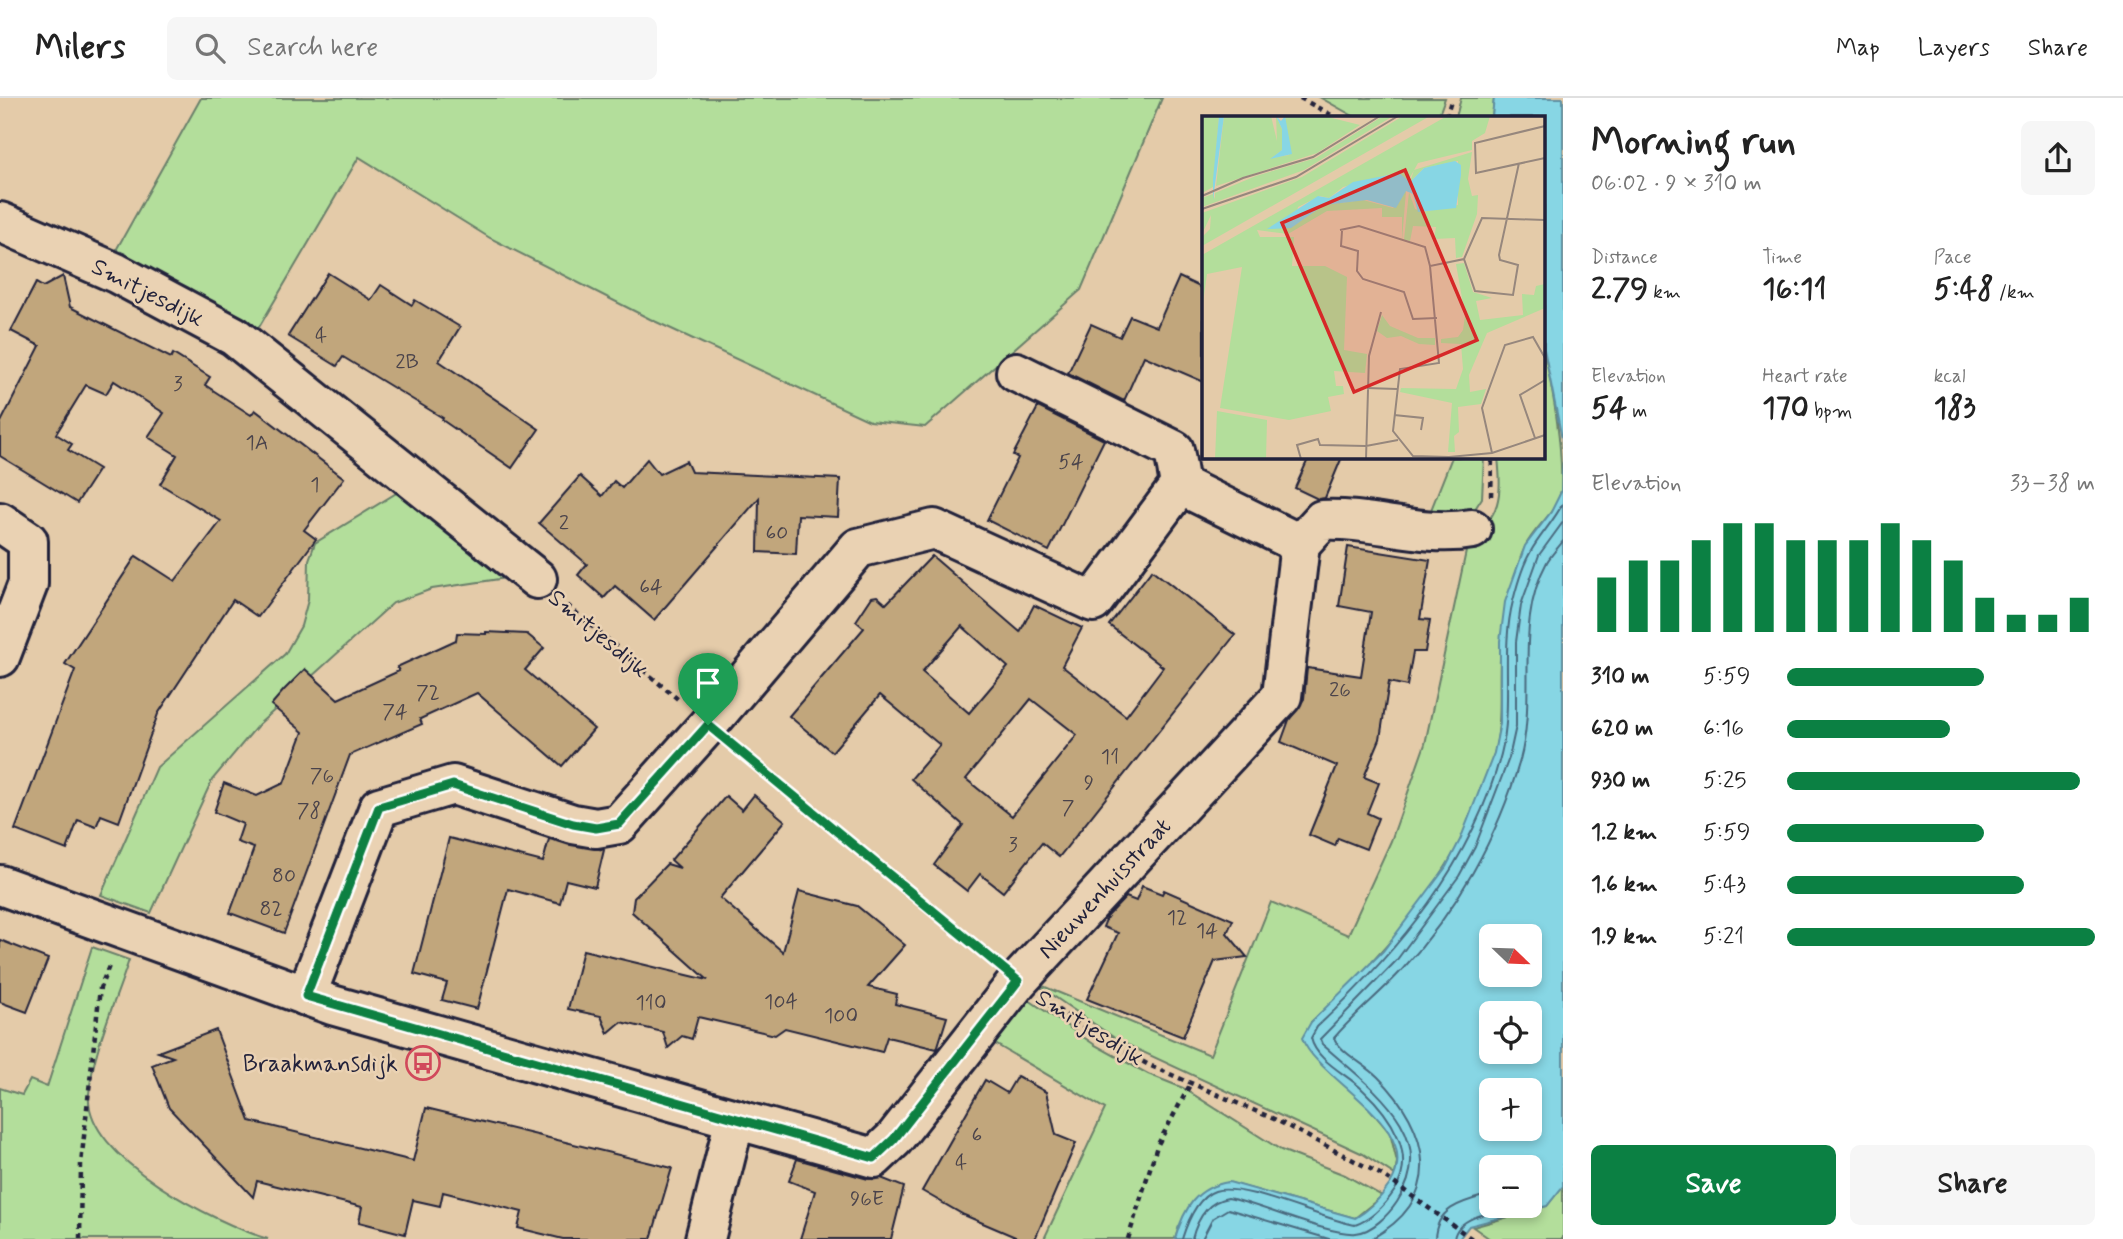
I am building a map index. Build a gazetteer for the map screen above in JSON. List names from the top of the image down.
{
  "streets": {
    "street": ["Smitjesdijk", "Nieuwenhuisstraat"]
  },
  "crossings": [
    ["Smitjesdijk", "Nieuwenhuisstraat"]
  ],
  "places": {
    "bus stop": ["Braakmansdijk"]
  },
  "house_numbers": [
    "4",
    "2B",
    "3",
    "1A",
    "54",
    "1",
    "2",
    "60",
    "64",
    "26",
    "72",
    "74",
    "11",
    "76",
    "9",
    "7",
    "78",
    "3",
    "80",
    "82",
    "12",
    "14",
    "104",
    "110",
    "100",
    "6",
    "4",
    "96E"
  ],
  "north": "bottom right",
  "page": {
    "header": "Milers",
    "search": "Search here",
    "nav": ["Map", "Layers", "Share"],
    "heading": ["Morning run", "06:02 · 9 × 310 m"],
    "stats": [
      ["Distance", "2.79 km"],
      ["Time", "16:11"],
      ["Pace", "5:48 /km"],
      ["Elevation", "54 m"],
      ["Heart rate", "170 bpm"],
      ["kcal", "183"]
    ],
    "chart": ["Elevation", "33–38 m"],
    "list": [
      {
        "name": "310 m",
        "note": "5:59"
      },
      {
        "name": "620 m",
        "note": "6:16"
      },
      {
        "name": "930 m",
        "note": "5:25"
      },
      {
        "name": "1.2 km",
        "note": "5:59"
      },
      {
        "name": "1.6 km",
        "note": "5:43"
      },
      {
        "name": "1.9 km",
        "note": "5:21"
      }
    ],
    "map_buttons": ["+", "−"],
    "buttons": ["Save", "Share"]
  }
}
